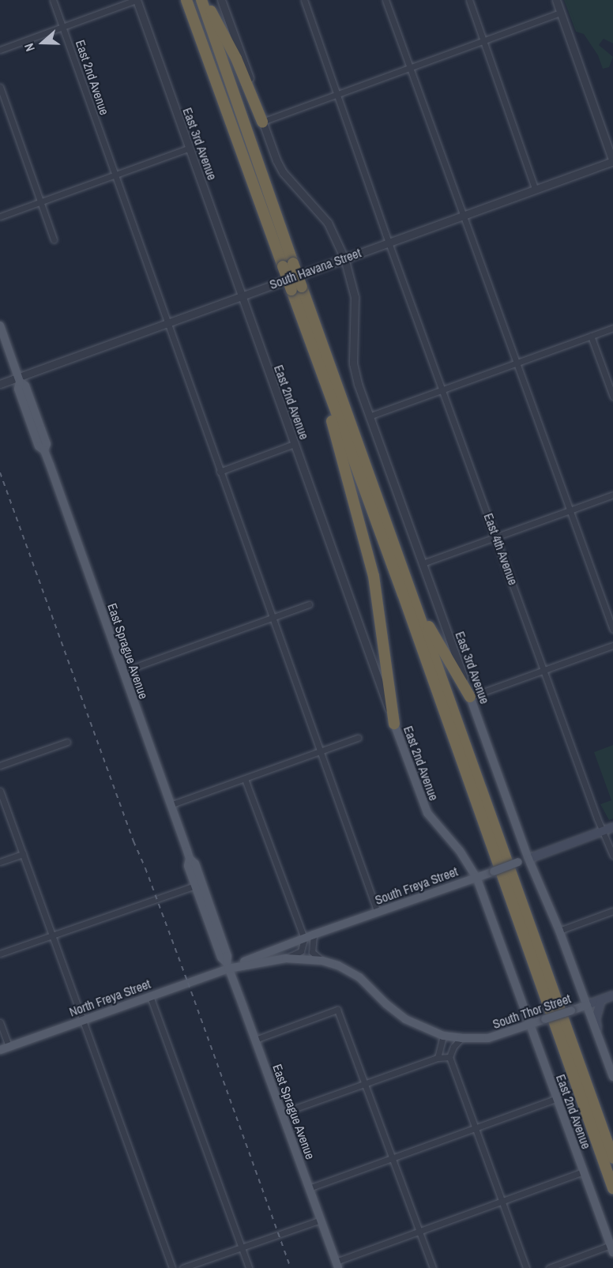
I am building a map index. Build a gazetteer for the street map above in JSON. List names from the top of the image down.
{
  "streets": {
    "main road": [
      "East 2nd Avenue",
      "East 3rd Avenue",
      "East Sprague Avenue",
      "South Freya Street",
      "North Freya Street",
      "South Thor Street"
    ],
    "street": ["South Havana Street", "East 4th Avenue"]
  },
  "crossings": [
    ["East 2nd Avenue", "East 3rd Avenue"],
    ["East 2nd Avenue", "South Havana Street"],
    ["East 2nd Avenue", "South Freya Street"],
    ["East 2nd Avenue", "South Thor Street"],
    ["East 3rd Avenue", "South Havana Street"],
    ["East 3rd Avenue", "South Freya Street"],
    ["East 3rd Avenue", "South Thor Street"],
    ["South Havana Street", "East 4th Avenue"],
    ["South Havana Street", "East Sprague Avenue"],
    ["East 4th Avenue", "South Freya Street"],
    ["East Sprague Avenue", "South Freya Street"],
    ["East Sprague Avenue", "North Freya Street"],
    ["East Sprague Avenue", "South Thor Street"],
    ["South Freya Street", "North Freya Street"],
    ["South Freya Street", "South Thor Street"],
    ["North Freya Street", "South Thor Street"]
  ],
  "north": "left"
}
